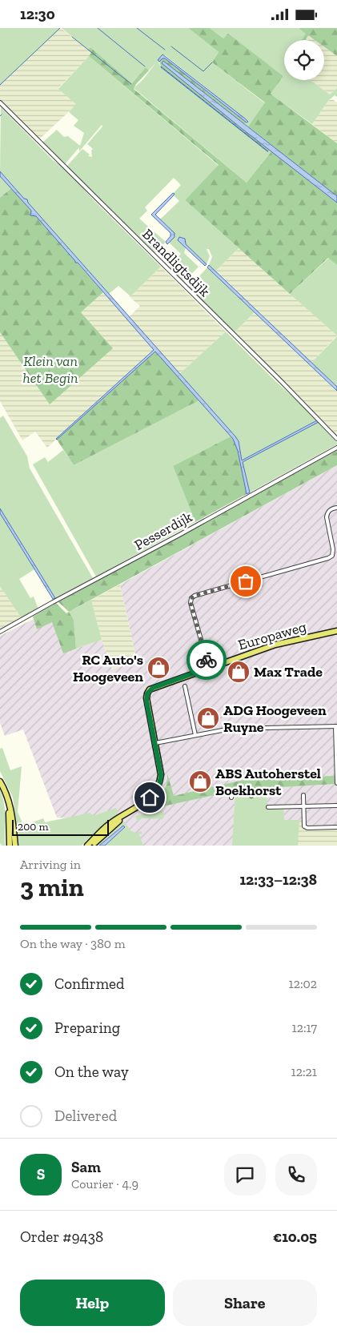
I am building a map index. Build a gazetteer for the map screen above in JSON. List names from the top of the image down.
{
  "streets": {
    "main road": ["Europaweg"],
    "street": ["Brandligtsdijk", "Pesserdijk"]
  },
  "parks": ["Klein van het Begin"],
  "places": {
    "shop": [
      "RC Auto's Hoogeveen",
      "Max Trade",
      "ADG Hoogeveen Ruyne",
      "ABS Autoherstel Boekhorst"
    ]
  },
  "scale_bar": "200 m",
  "page": {
    "status": "12:30",
    "scale": "200 m",
    "heading": ["3 min", "Arriving in", "12:33–12:38"],
    "panel": [
      "Sam",
      "Courier · 4.9",
      "Order #9438",
      "€10.05"
    ],
    "bar": "On the way · 380 m",
    "list": [
      ["Confirmed", "12:02"],
      ["Preparing", "12:17"],
      ["On the way", "12:21"],
      "Delivered"
    ],
    "round": "S",
    "buttons": ["Help", "Share"]
  }
}
